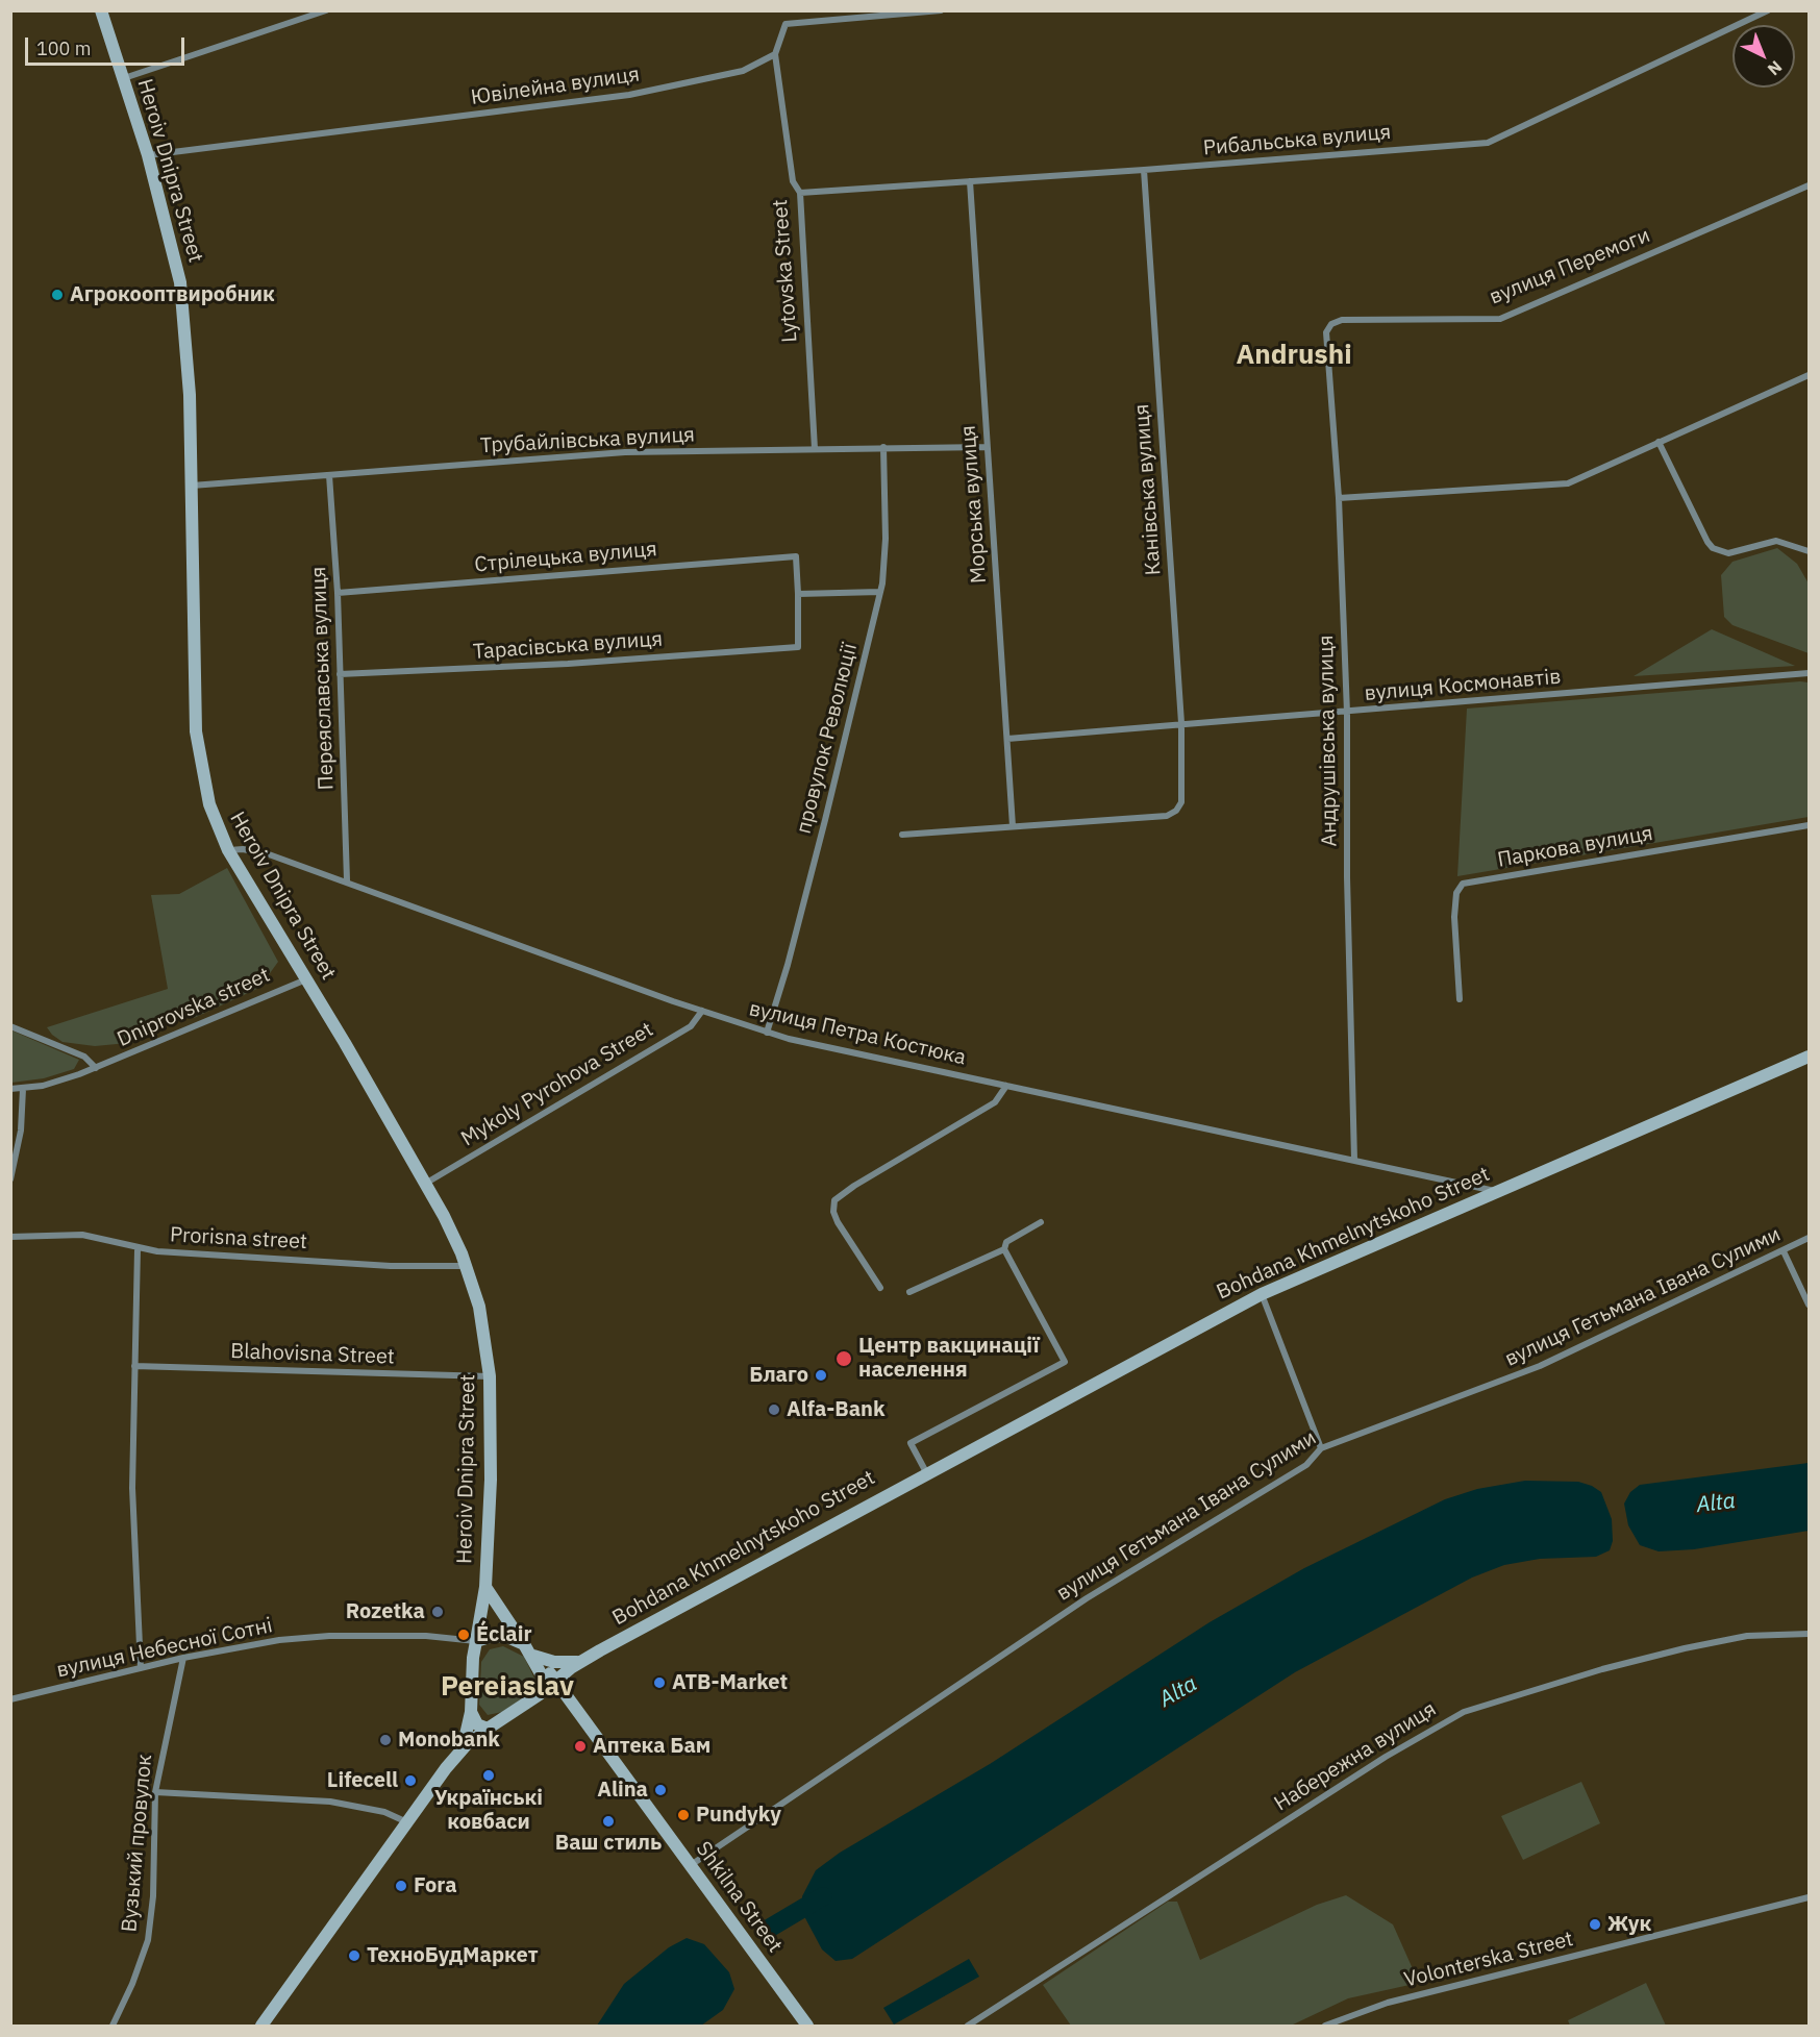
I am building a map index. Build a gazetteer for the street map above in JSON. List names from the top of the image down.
{
  "streets": {
    "main road": ["Heroiv Dnipra Street", "Bohdana Khmelnytskoho Street", "Shkilna Street"],
    "street": [
      "Ювілейна вулиця",
      "Рибальська вулиця",
      "вулиця Перемоги",
      "Lytovska Street",
      "Трубайлівська вулиця",
      "Канівська вулиця",
      "Морська вулиця",
      "Стрілецька вулиця",
      "Тарасівська вулиця",
      "Переяславська вулиця",
      "вулиця Космонавтів",
      "провулок Революції",
      "Андрушівська вулиця",
      "Паркова вулиця",
      "Dniprovska street",
      "вулиця Петра Костюка",
      "Mykoly Pyrohova Street",
      "Prorisna street",
      "вулиця Гетьмана Івана Сулими",
      "Blahovisna Street",
      "вулиця Небесної Сотні",
      "Набережна вулиця",
      "Вузький провулок",
      "Volonterska Street"
    ]
  },
  "crossings": [
    ["Ювілейна вулиця", "Heroiv Dnipra Street"],
    ["Ювілейна вулиця", "Lytovska Street"],
    ["Рибальська вулиця", "Lytovska Street"],
    ["Рибальська вулиця", "Канівська вулиця"],
    ["Рибальська вулиця", "Морська вулиця"],
    ["Heroiv Dnipra Street", "Трубайлівська вулиця"],
    ["Heroiv Dnipra Street", "Dniprovska street"],
    ["Heroiv Dnipra Street", "вулиця Петра Костюка"],
    ["Heroiv Dnipra Street", "Mykoly Pyrohova Street"],
    ["Heroiv Dnipra Street", "Bohdana Khmelnytskoho Street"],
    ["Heroiv Dnipra Street", "Prorisna street"],
    ["Heroiv Dnipra Street", "Blahovisna Street"],
    ["Heroiv Dnipra Street", "вулиця Небесної Сотні"],
    ["Heroiv Dnipra Street", "Shkilna Street"],
    ["вулиця Перемоги", "Андрушівська вулиця"],
    ["Lytovska Street", "Трубайлівська вулиця"],
    ["Трубайлівська вулиця", "Морська вулиця"],
    ["Трубайлівська вулиця", "Переяславська вулиця"],
    ["Трубайлівська вулиця", "провулок Революції"],
    ["Канівська вулиця", "Морська вулиця"],
    ["Канівська вулиця", "вулиця Космонавтів"],
    ["Морська вулиця", "вулиця Космонавтів"],
    ["Стрілецька вулиця", "Тарасівська вулиця"],
    ["Стрілецька вулиця", "Переяславська вулиця"],
    ["Тарасівська вулиця", "Переяславська вулиця"],
    ["Переяславська вулиця", "вулиця Петра Костюка"],
    ["вулиця Космонавтів", "Андрушівська вулиця"],
    ["провулок Революції", "вулиця Петра Костюка"],
    ["Андрушівська вулиця", "вулиця Петра Костюка"],
    ["вулиця Петра Костюка", "Mykoly Pyrohova Street"],
    ["вулиця Петра Костюка", "Bohdana Khmelnytskoho Street"],
    ["Bohdana Khmelnytskoho Street", "вулиця Небесної Сотні"],
    ["Bohdana Khmelnytskoho Street", "Shkilna Street"],
    ["вулиця Гетьмана Івана Сулими", "Shkilna Street"],
    ["вулиця Небесної Сотні", "Вузький провулок"],
    ["вулиця Небесної Сотні", "Shkilna Street"]
  ],
  "districts": ["Andrushi", "Pereiaslav"],
  "water": ["Alta"],
  "places": [
    "Агрокооптвиробник",
    "Центр вакцинації населення",
    "Благо",
    "Alfa-Bank",
    "Rozetka",
    "Éclair",
    "ATB-Market",
    "Monobank",
    "Аптека Бам",
    "Українські ковбаси",
    "Lifecell",
    "Alina",
    "Pundyky",
    "Ваш стиль",
    "Fora",
    "Жук",
    "ТехноБудМаркет"
  ],
  "scale_bar": "100 m",
  "north": "bottom right"
}
